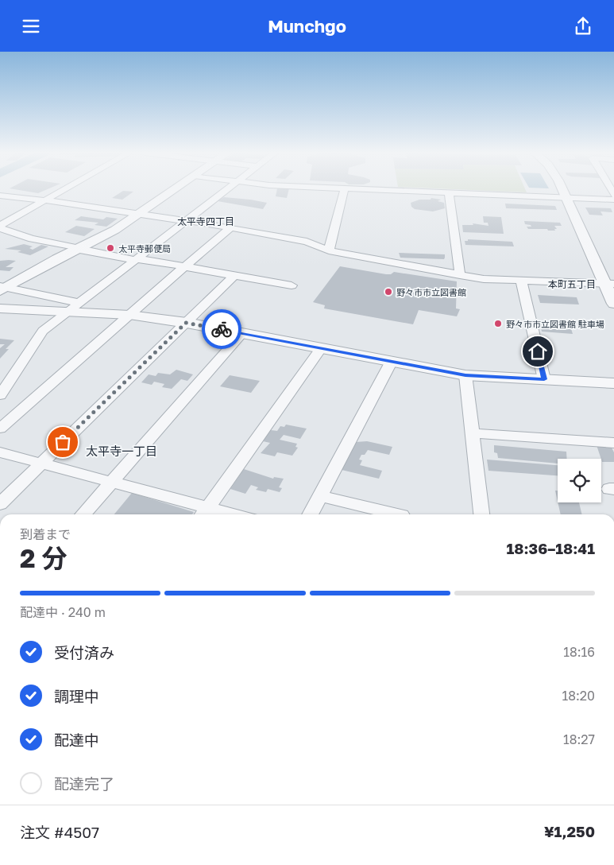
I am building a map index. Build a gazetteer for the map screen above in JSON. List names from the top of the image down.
{
  "districts": ["太平寺四丁目", "本町五丁目", "太平寺一丁目"],
  "places": ["太平寺郵便局", "野々市市立図書館", "野々市市立図書館 駐車場"],
  "page": {
    "header": "Munchgo",
    "heading": ["2 分", "到着まで", "18:36–18:41"],
    "panel": ["注文 #4507", "¥1,250"],
    "bar": "配達中 · 240 m",
    "list": [
      ["受付済み", "18:16"],
      ["調理中", "18:20"],
      ["配達中", "18:27"],
      "配達完了"
    ]
  }
}
